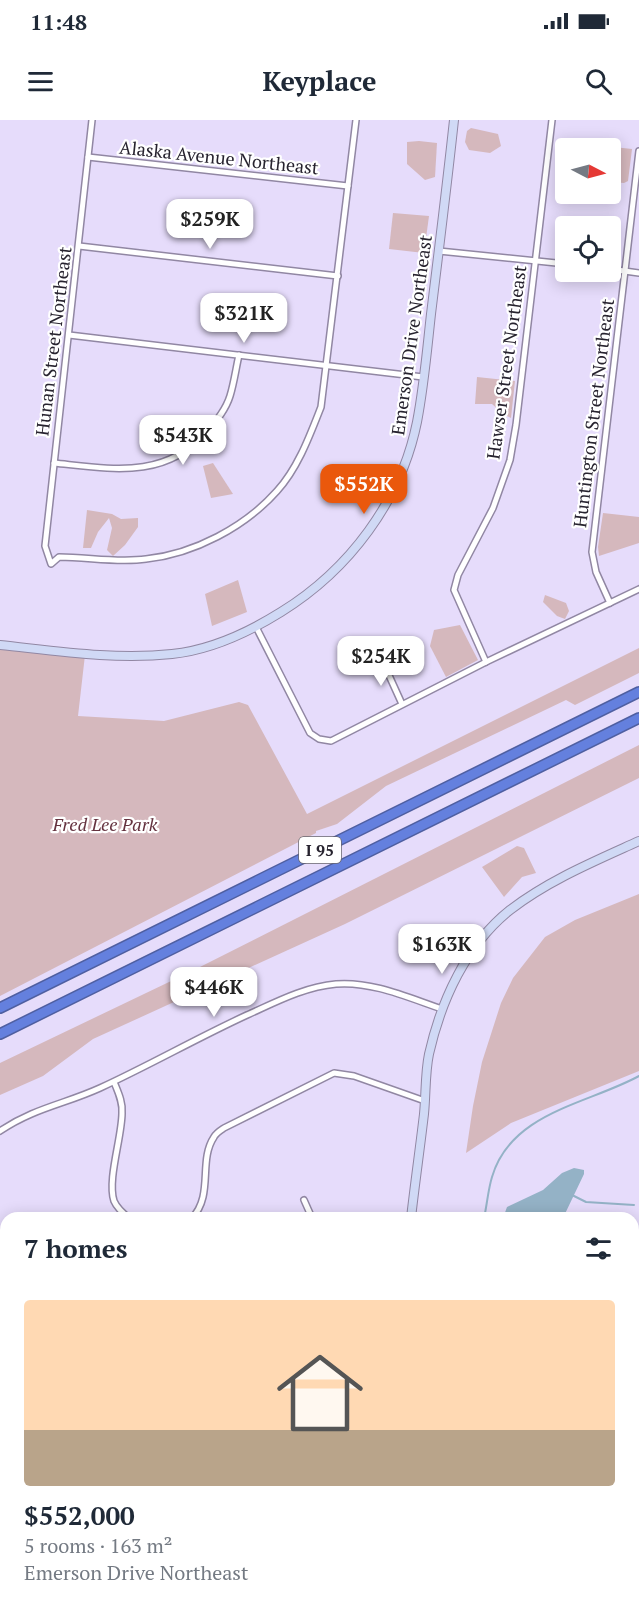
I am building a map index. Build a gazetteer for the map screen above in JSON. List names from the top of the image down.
{
  "streets": {
    "highway": ["I 95"],
    "street": [
      "Alaska Avenue Northeast",
      "Emerson Drive Northeast",
      "Hunan Street Northeast",
      "Hawser Street Northeast",
      "Huntington Street Northeast"
    ]
  },
  "crossings": [
    ["Alaska Avenue Northeast", "Hunan Street Northeast"]
  ],
  "parks": ["Fred Lee Park"],
  "north": "right",
  "page": {
    "status": "11:48",
    "header": "Keyplace",
    "price": [
      "$259K",
      "$321K",
      "$543K",
      "$552K",
      "$254K",
      "$163K",
      "$446K"
    ],
    "heading": "7 homes",
    "list": [
      {
        "name": "$552,000",
        "note": "5 rooms · 163 m² · Emerson Drive Northeast"
      }
    ]
  }
}
